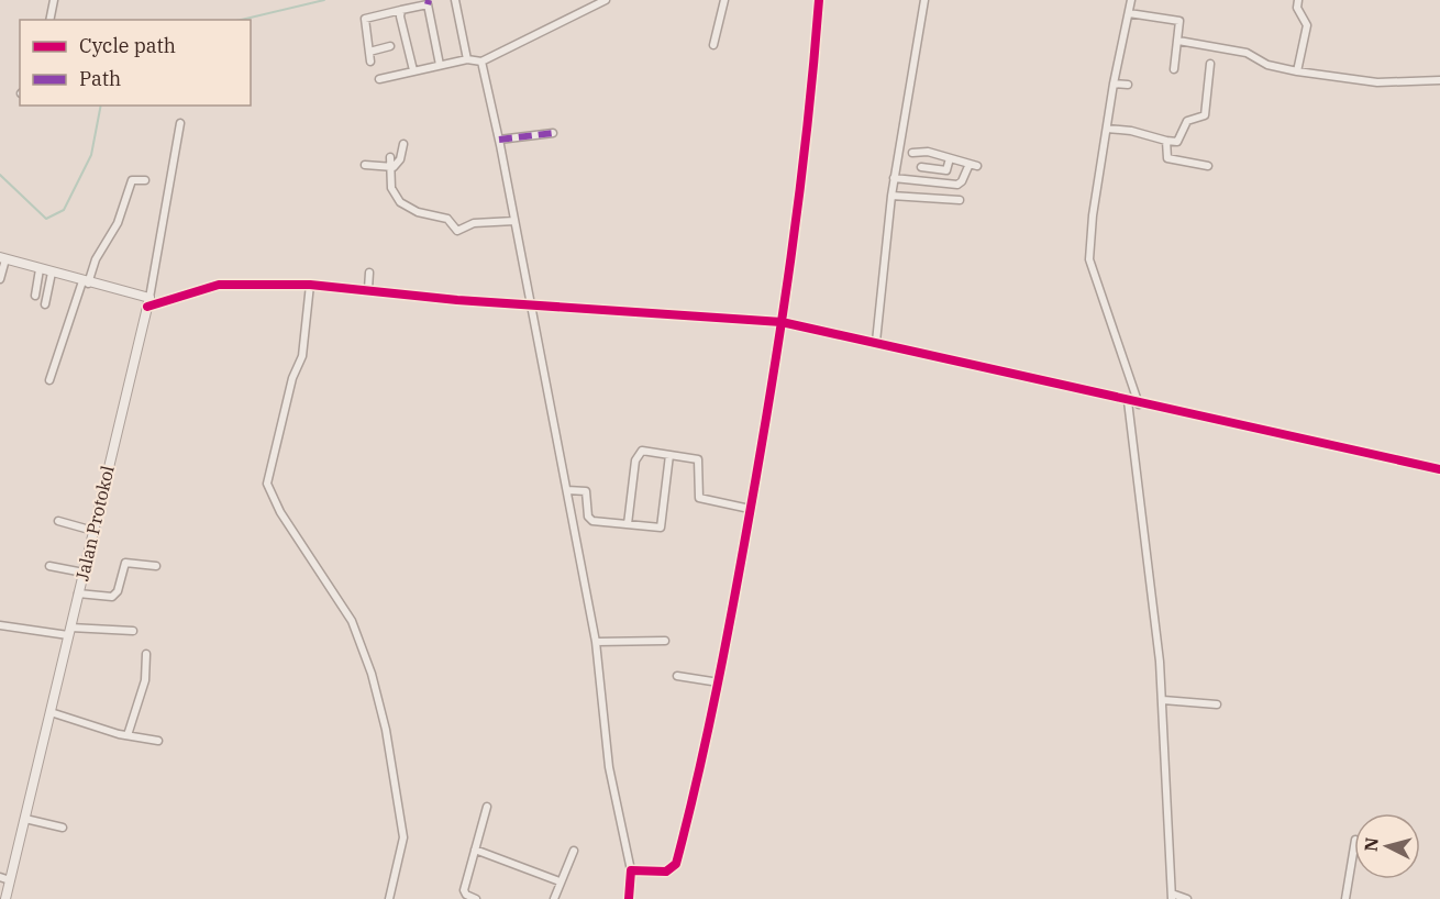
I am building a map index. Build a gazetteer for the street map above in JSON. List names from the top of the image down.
{
  "streets": {
    "street": ["Jalan Protokol"]
  },
  "legend": ["Cycle path", "Path"],
  "north": "left"
}
